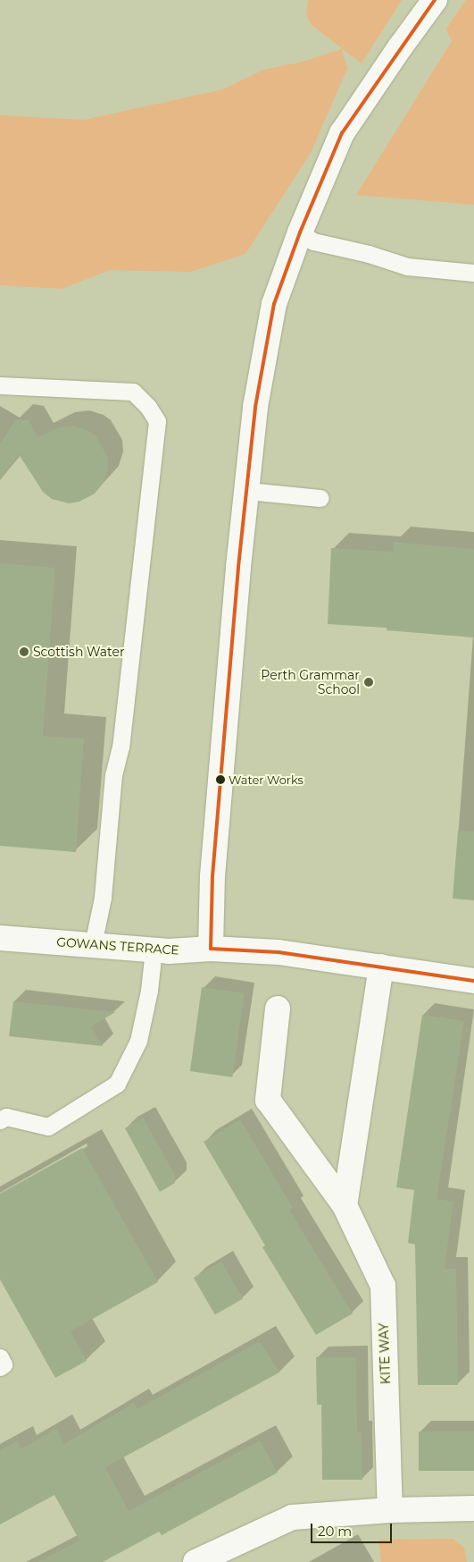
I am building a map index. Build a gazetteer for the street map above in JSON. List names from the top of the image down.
{
  "streets": {
    "street": ["GOWANS TERRACE", "KITE WAY"]
  },
  "places": ["Scottish Water", "Perth Grammar School", "Water Works"],
  "scale_bar": "20 m"
}
